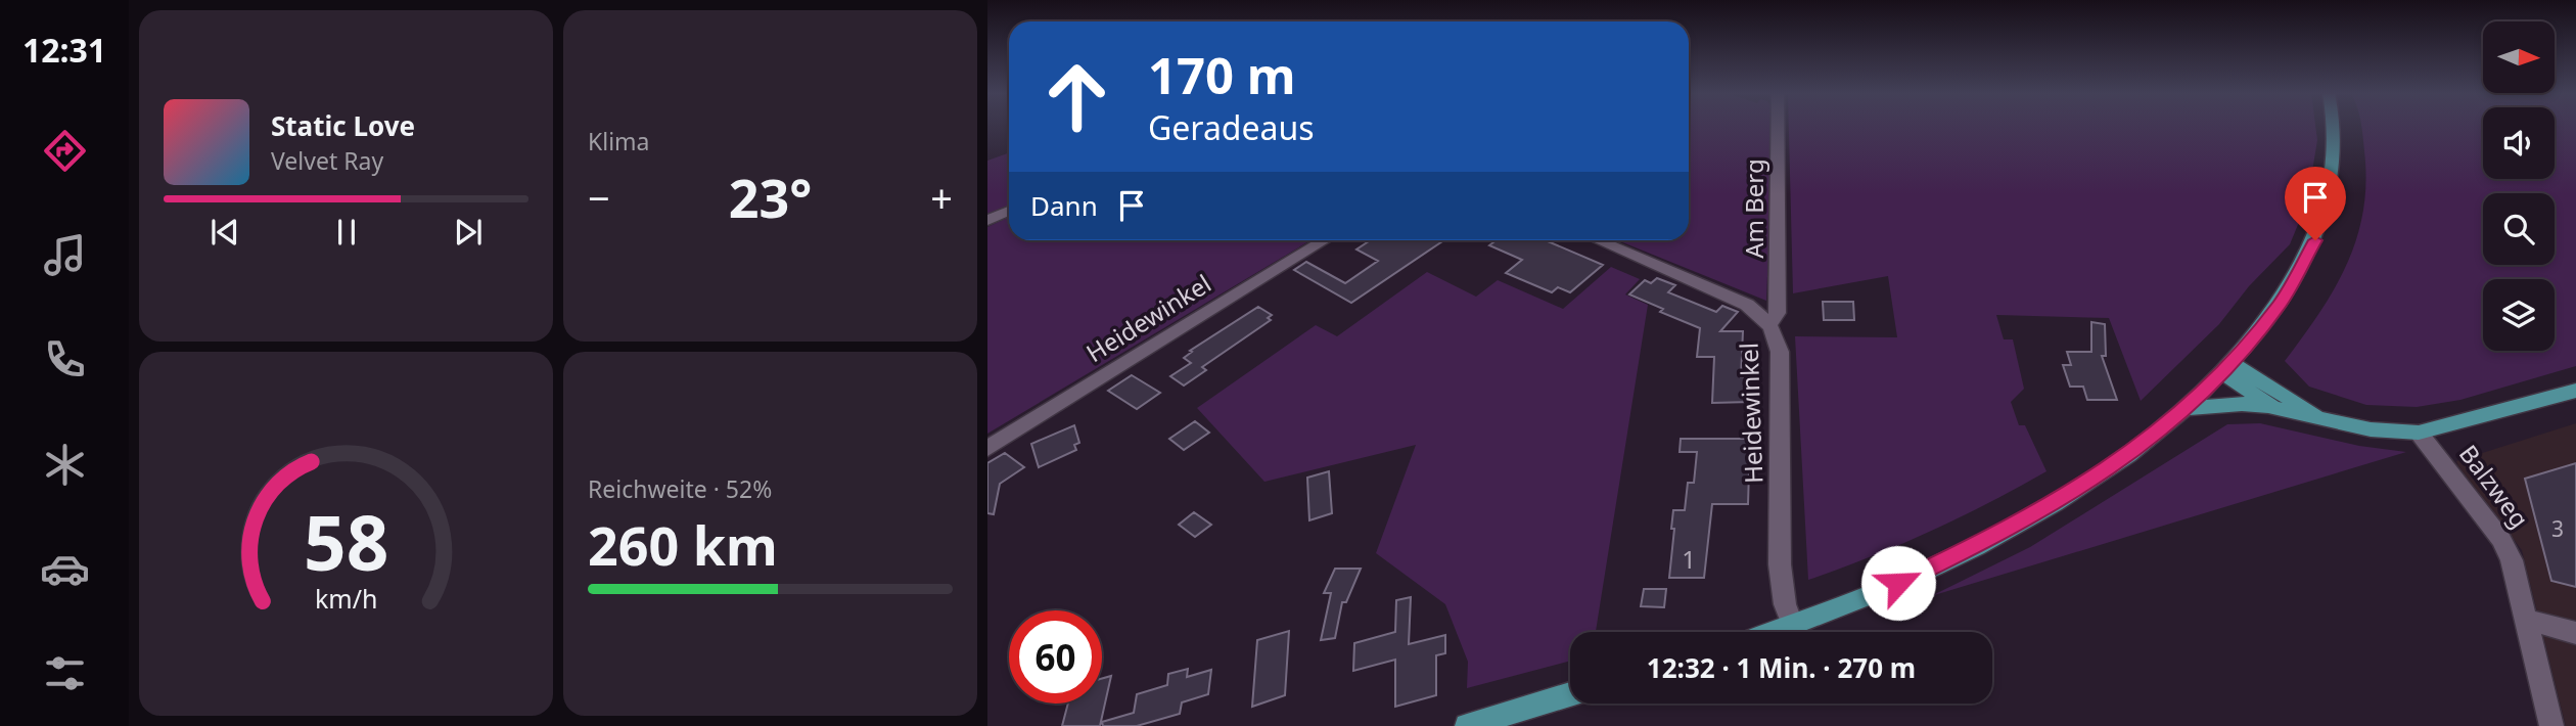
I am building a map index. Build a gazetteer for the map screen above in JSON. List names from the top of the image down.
{
  "streets": {
    "street": ["Am Berg", "Heidewinkel", "Balzweg"]
  },
  "crossings": [
    ["Am Berg", "Heidewinkel"]
  ],
  "house_numbers": ["3", "1"],
  "north": "right",
  "page": {
    "tabs": "12:31",
    "tile": [
      "Klima",
      ["Reichweite · 52%", "260 km"]
    ],
    "turn": ["170 m", "Geradeaus"],
    "song": ["Static Love", "Velvet Ray"],
    "heat": ["−", "23°", "+"],
    "then": "Dann",
    "limit": "60",
    "trip": "12:32 · 1 Min. · 270 m",
    "gauge": ["58", "km/h"]
  }
}
